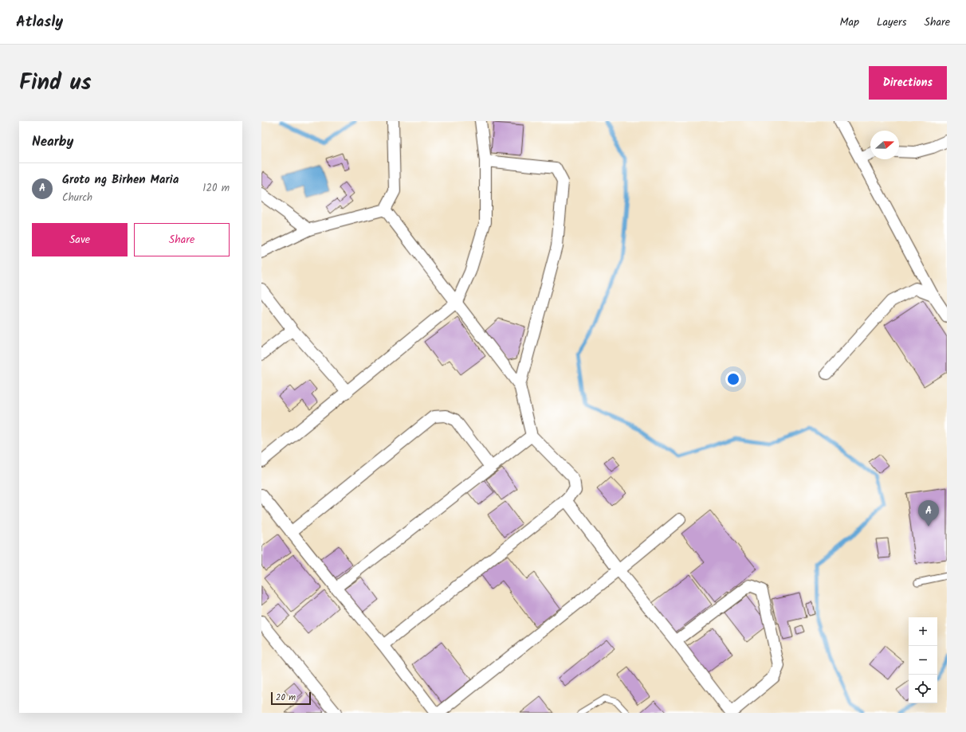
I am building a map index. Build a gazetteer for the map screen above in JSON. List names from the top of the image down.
{
  "scale_bar": "20 m",
  "north": "right",
  "page": {
    "header": "Atlasly",
    "nav": ["Map", "Layers", "Share"],
    "title": "Find us",
    "buttons": [
      "Directions",
      ["Save", "Share"]
    ],
    "heading": "Nearby",
    "list": [
      {
        "mark": "A",
        "name": "Groto ng Birhen Maria",
        "note": "Church",
        "value": "120 m"
      }
    ],
    "pins": "A",
    "map_buttons": ["+", "−"],
    "scale": "20 m"
  }
}
